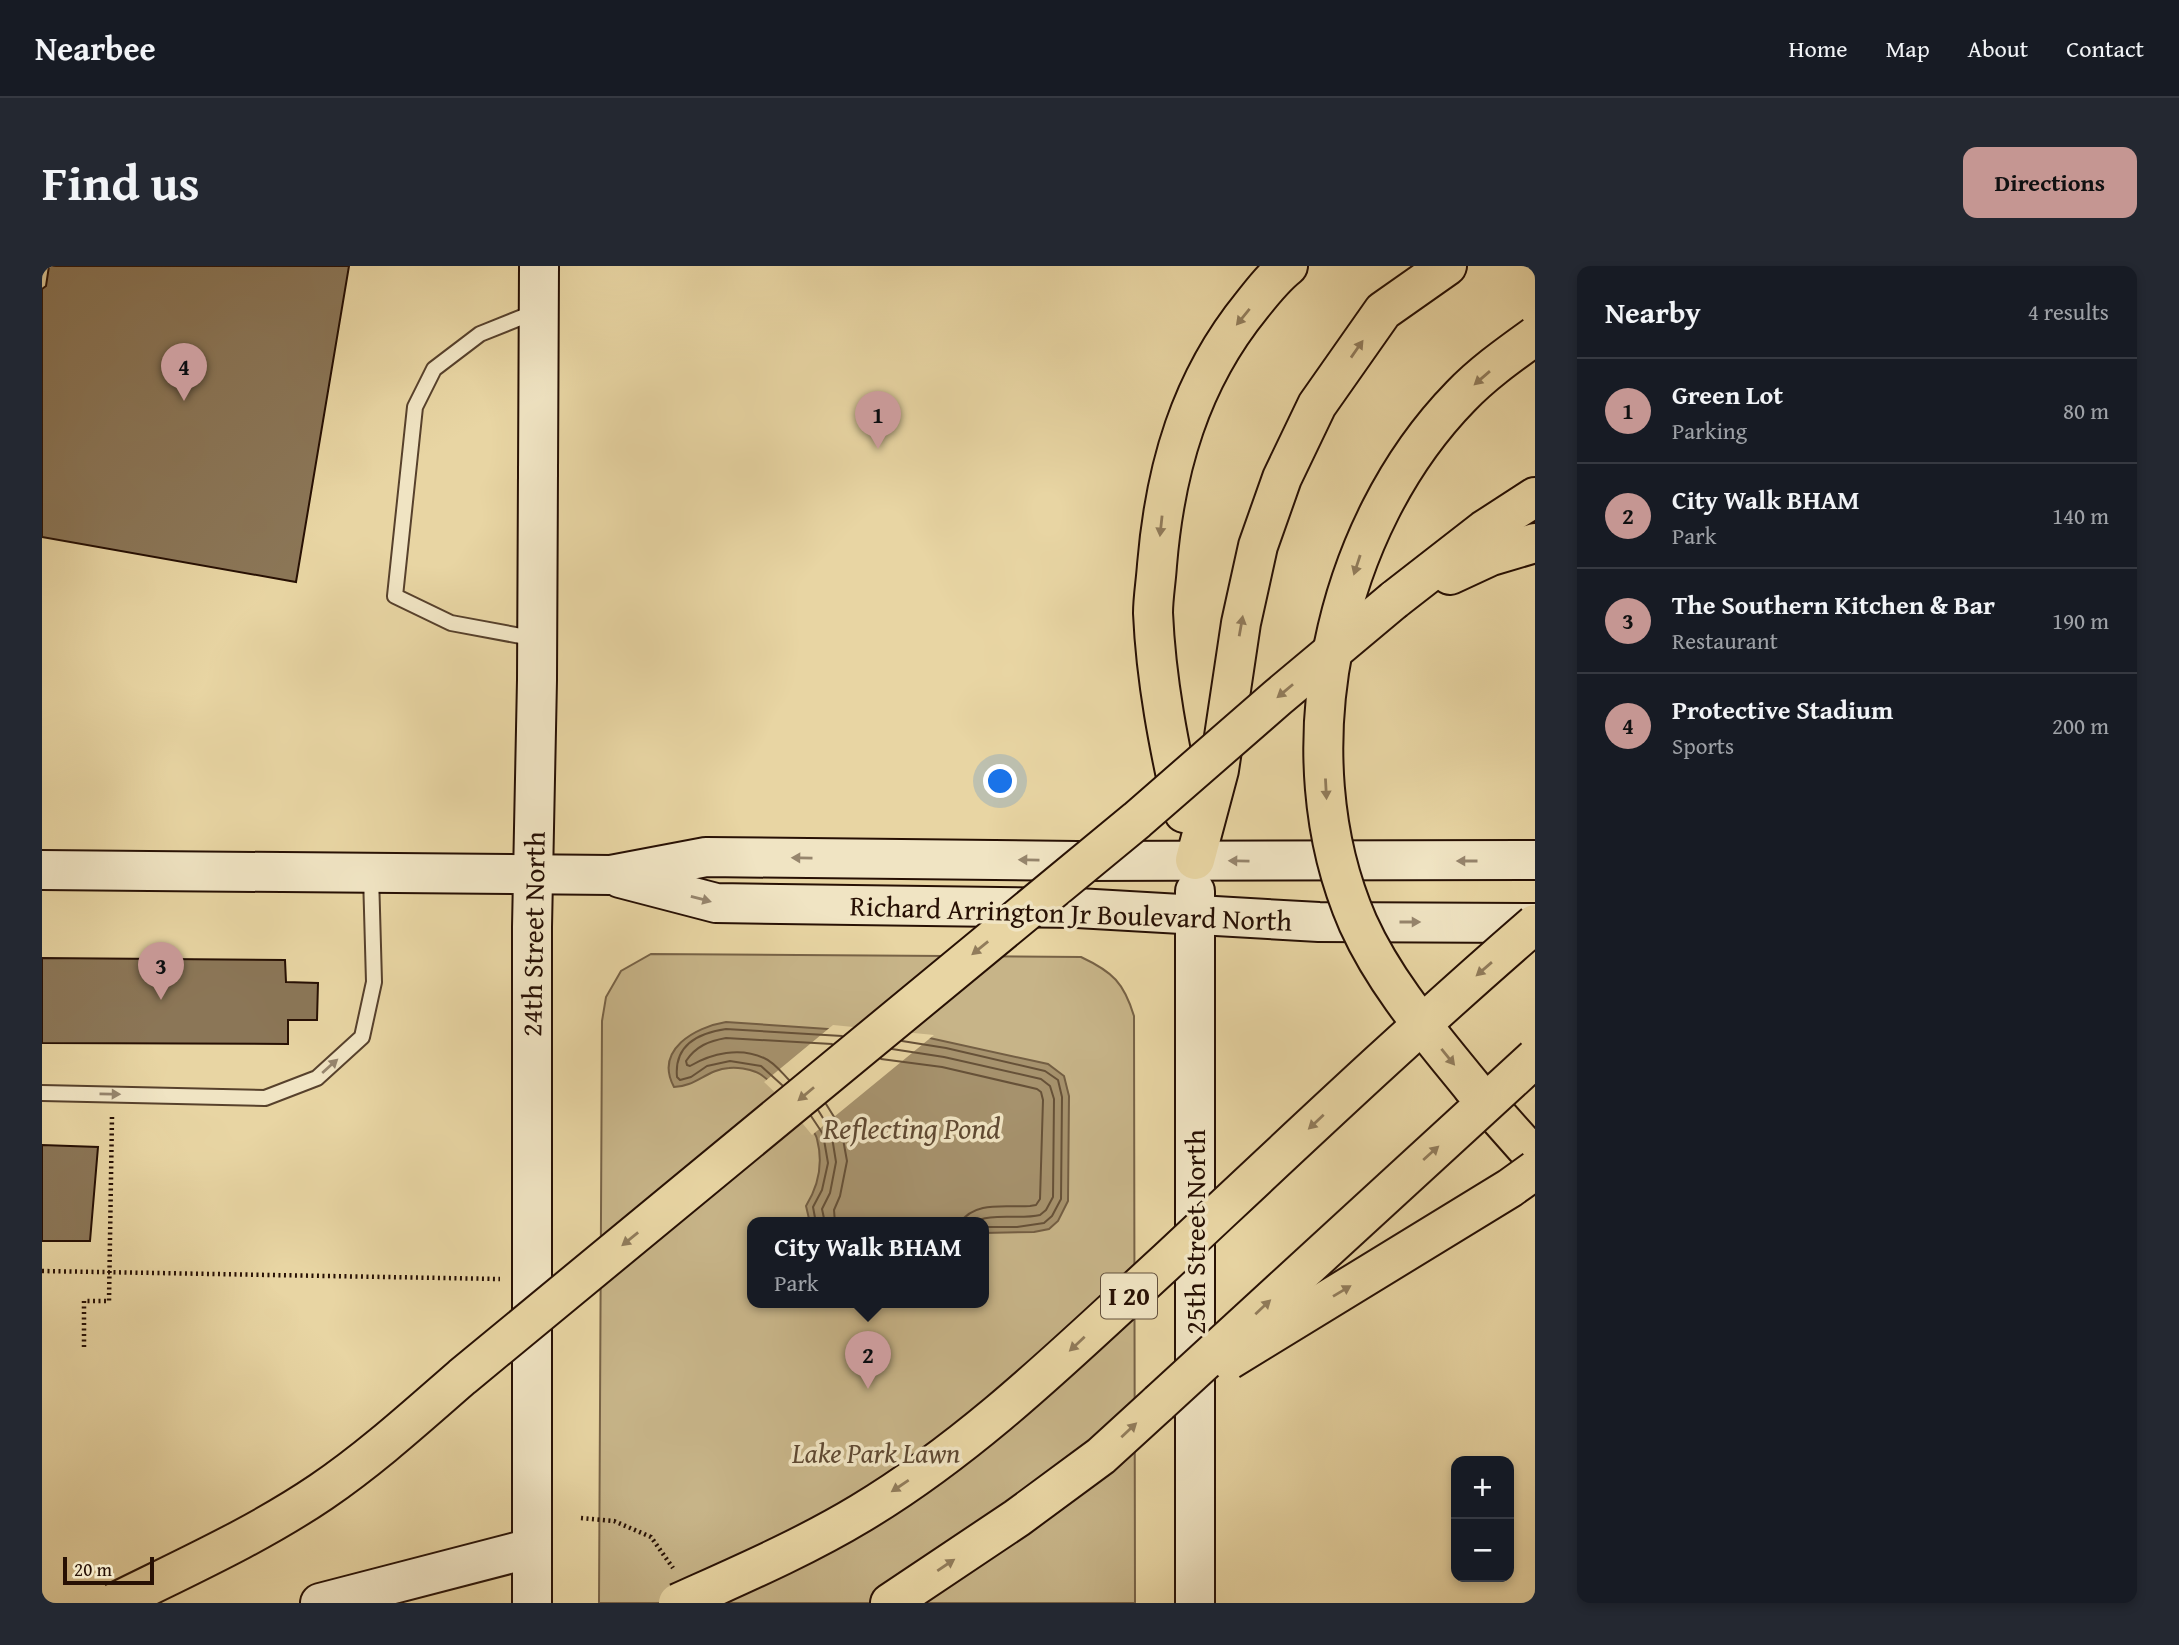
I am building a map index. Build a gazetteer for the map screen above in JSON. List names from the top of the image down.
{
  "streets": {
    "highway": ["I 20"],
    "street": ["Richard Arrington Jr Boulevard North", "24th Street North", "25th Street North"]
  },
  "crossings": [
    ["Richard Arrington Jr Boulevard North", "24th Street North"],
    ["Richard Arrington Jr Boulevard North", "25th Street North"],
    ["Richard Arrington Jr Boulevard North", "I 20"]
  ],
  "water": ["Reflecting Pond"],
  "parks": ["Lake Park Lawn"],
  "scale_bar": "20 m",
  "page": {
    "header": "Nearbee",
    "nav": [
      "Home",
      "Map",
      "About",
      "Contact"
    ],
    "title": "Find us",
    "buttons": "Directions",
    "heading": ["Nearby", "4 results"],
    "pins": [
      "4",
      "1",
      "3",
      "2"
    ],
    "list": [
      {
        "mark": "1",
        "name": "Green Lot",
        "note": "Parking",
        "value": "80 m"
      },
      {
        "mark": "2",
        "name": "City Walk BHAM",
        "note": "Park",
        "value": "140 m"
      },
      {
        "mark": "3",
        "name": "The Southern Kitchen & Bar",
        "note": "Restaurant",
        "value": "190 m"
      },
      {
        "mark": "4",
        "name": "Protective Stadium",
        "note": "Sports",
        "value": "200 m"
      }
    ],
    "popup": ["City Walk BHAM", "Park"],
    "map_buttons": ["+", "−"],
    "scale": "20 m"
  }
}
